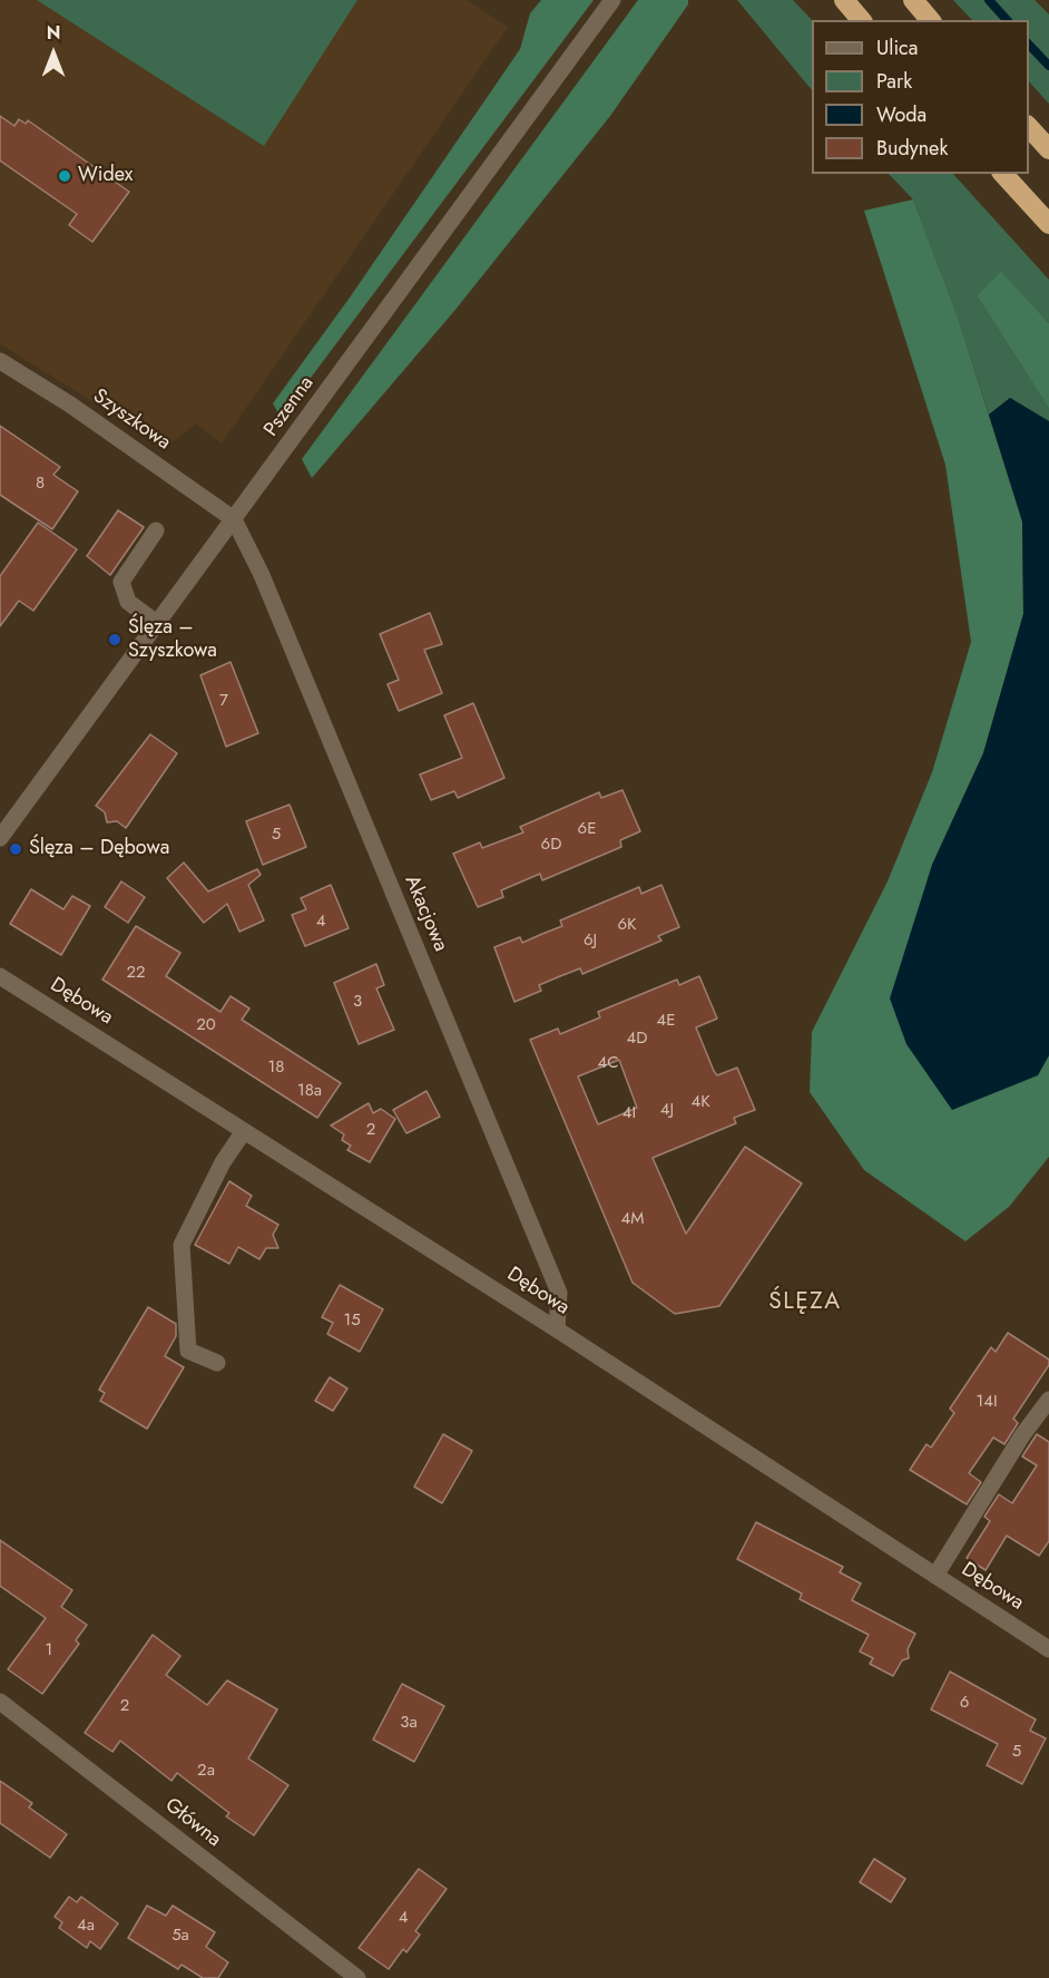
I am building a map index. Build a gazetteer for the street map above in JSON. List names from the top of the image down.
{
  "streets": {
    "street": [
      "Pszenna",
      "Szyszkowa",
      "Akacjowa",
      "Dębowa",
      "Główna"
    ]
  },
  "crossings": [
    ["Pszenna", "Szyszkowa"],
    ["Pszenna", "Akacjowa"],
    ["Szyszkowa", "Akacjowa"],
    ["Akacjowa", "Dębowa"]
  ],
  "districts": ["ŚLĘZA"],
  "places": ["Widex", "Ślęza – Szyszkowa", "Ślęza – Dębowa"],
  "house_numbers": [
    "8",
    "7",
    "6E",
    "5",
    "6D",
    "4",
    "6K",
    "6J",
    "22",
    "3",
    "4E",
    "20",
    "4D",
    "4C",
    "18",
    "18a",
    "4K",
    "4J",
    "4I",
    "2",
    "4M",
    "15",
    "14I",
    "1",
    "6",
    "2",
    "3a",
    "5",
    "2a",
    "4",
    "4a",
    "5a"
  ],
  "legend": [
    "Ulica",
    "Park",
    "Woda",
    "Budynek"
  ],
  "north": "top"
}
